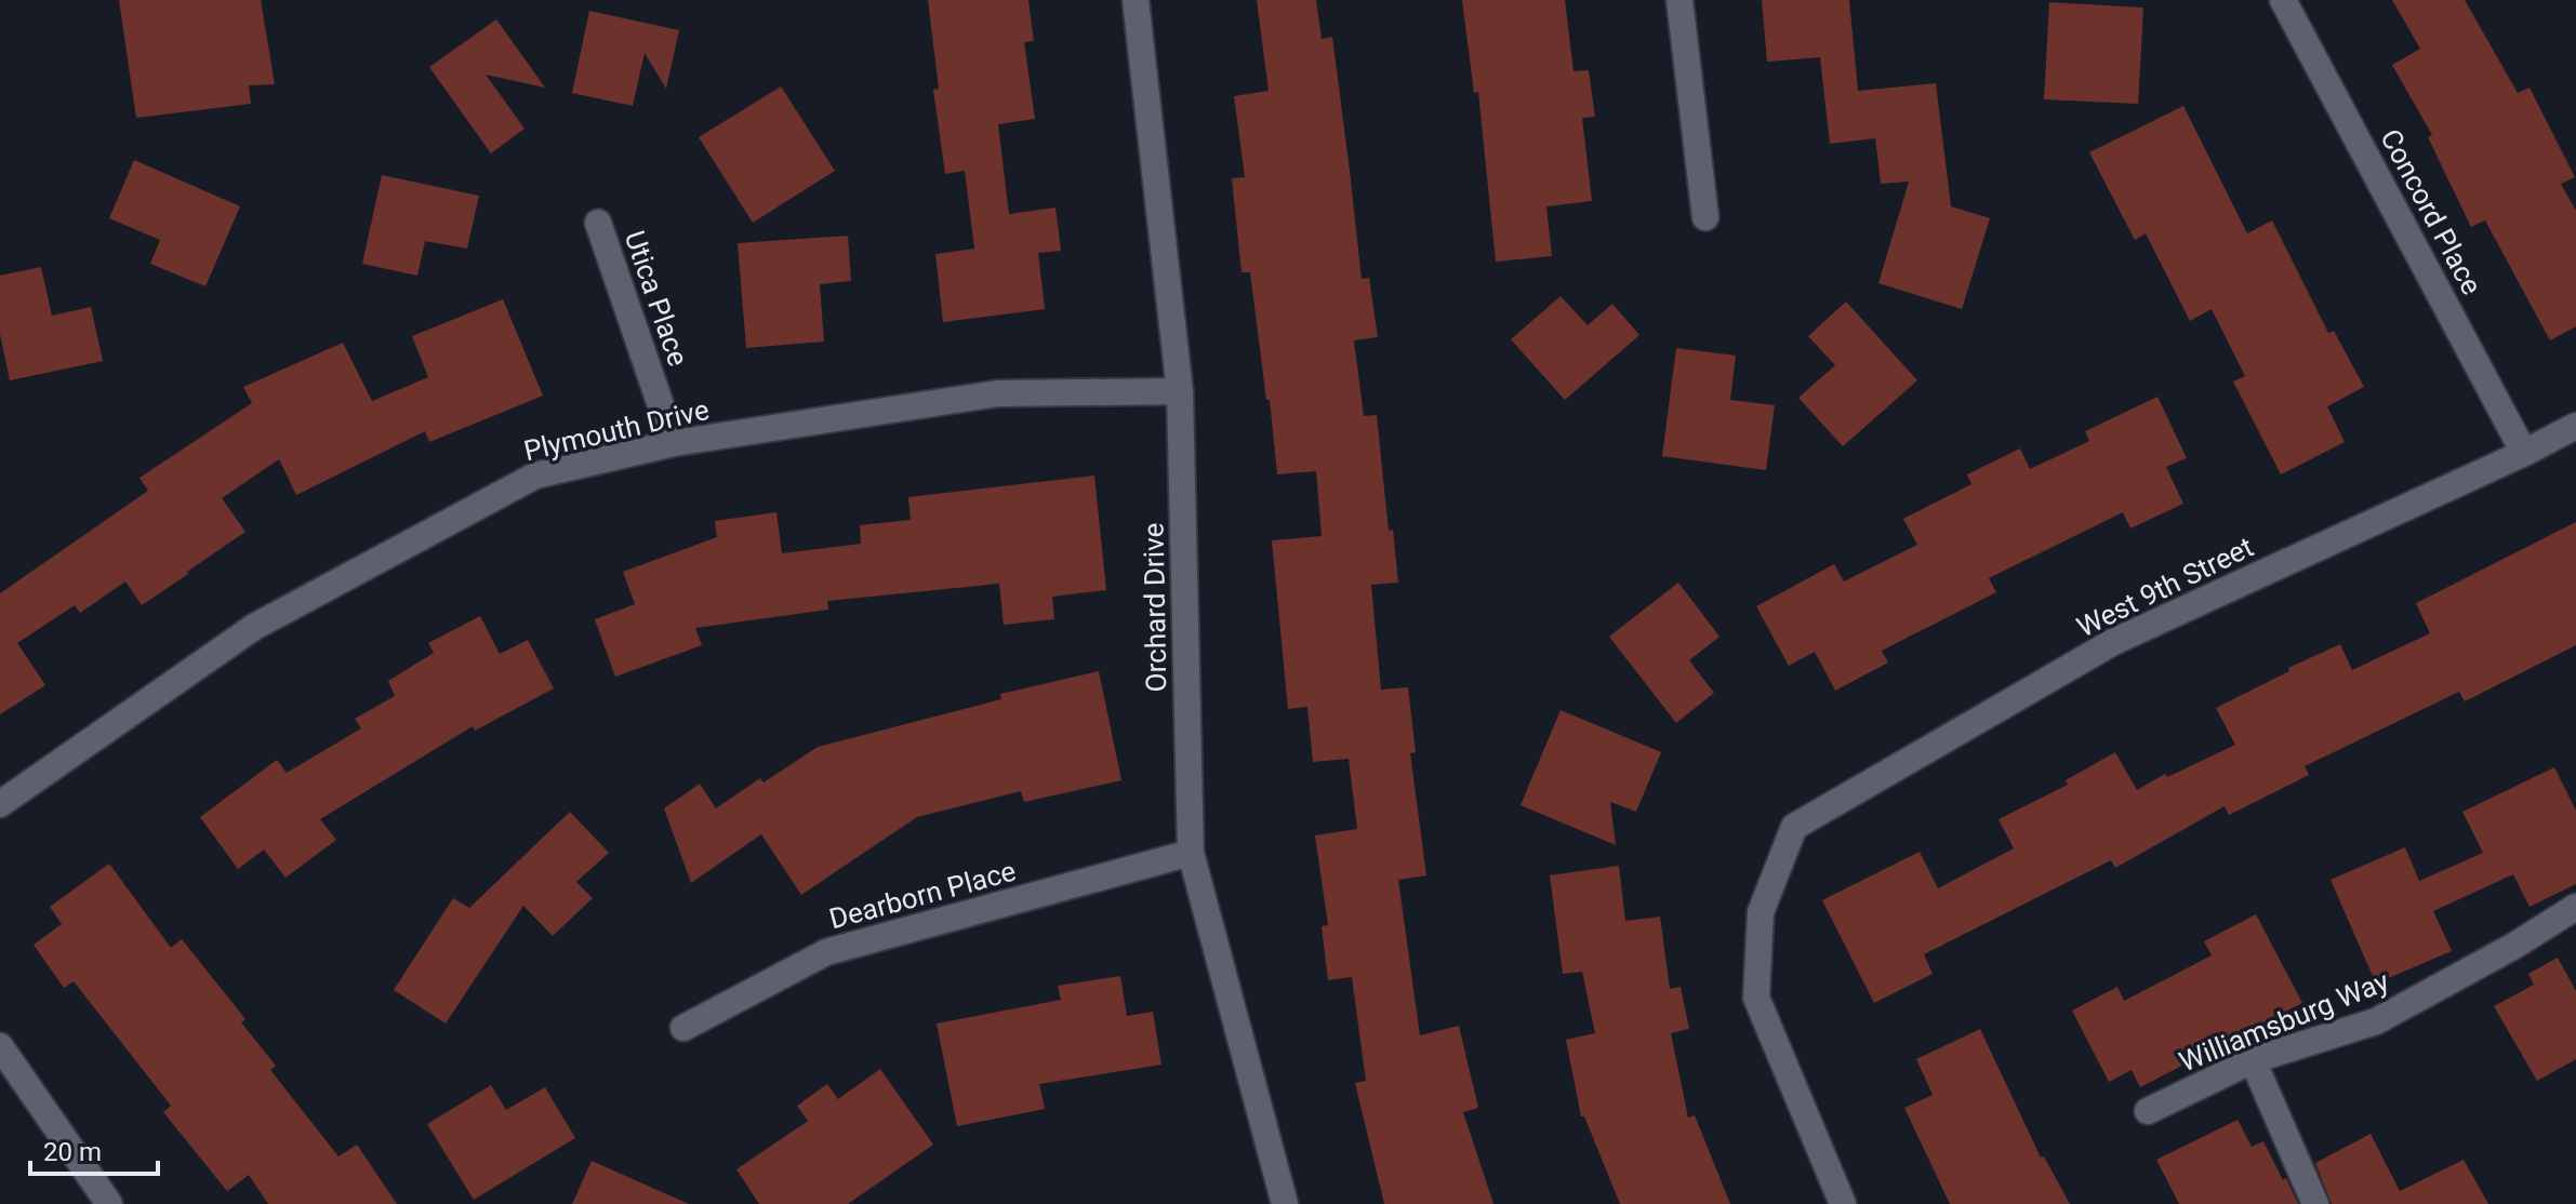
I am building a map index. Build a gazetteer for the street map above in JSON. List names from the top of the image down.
{
  "streets": {
    "street": [
      "Concord Place",
      "Utica Place",
      "Plymouth Drive",
      "West 9th Street",
      "Orchard Drive",
      "Dearborn Place",
      "Williamsburg Way"
    ]
  },
  "crossings": [
    ["Concord Place", "West 9th Street"],
    ["Utica Place", "Plymouth Drive"],
    ["Plymouth Drive", "Orchard Drive"],
    ["Orchard Drive", "Dearborn Place"]
  ],
  "scale_bar": "20 m"
}
